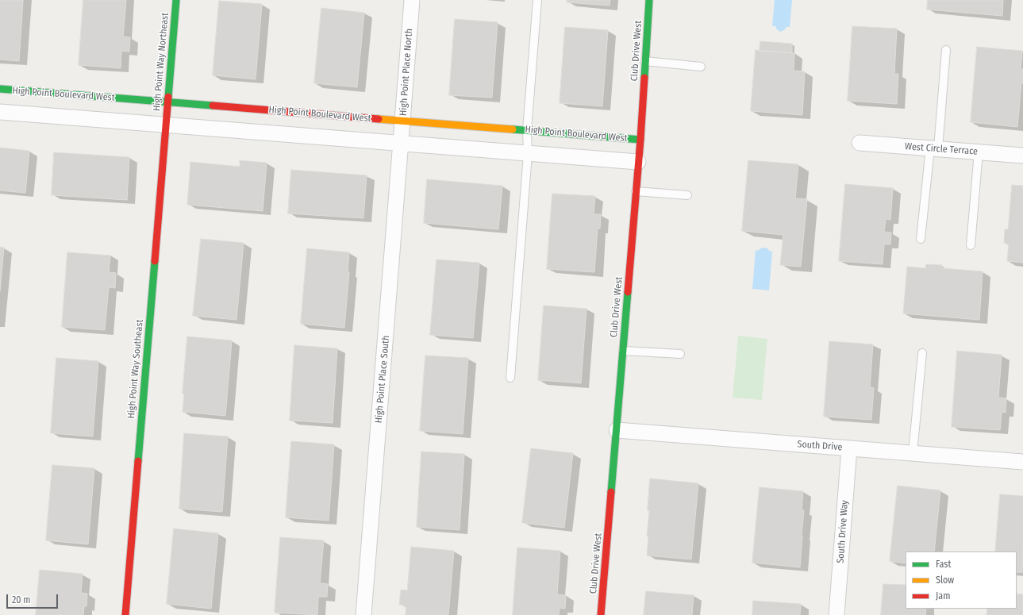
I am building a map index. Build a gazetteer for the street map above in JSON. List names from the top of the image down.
{
  "streets": {
    "street": [
      "Club Drive West",
      "High Point Way Northeast",
      "High Point Place North",
      "High Point Boulevard West",
      "West Circle Terrace",
      "High Point Way Southeast",
      "High Point Place South",
      "South Drive",
      "South Drive Way"
    ]
  },
  "crossings": [
    ["Club Drive West", "High Point Boulevard West"],
    ["Club Drive West", "South Drive"],
    ["High Point Way Northeast", "High Point Boulevard West"],
    ["High Point Way Northeast", "High Point Way Southeast"],
    ["High Point Place North", "High Point Boulevard West"],
    ["High Point Place North", "High Point Place South"],
    ["South Drive", "South Drive Way"]
  ],
  "legend": ["Fast", "Slow", "Jam"],
  "scale_bar": "20 m"
}
